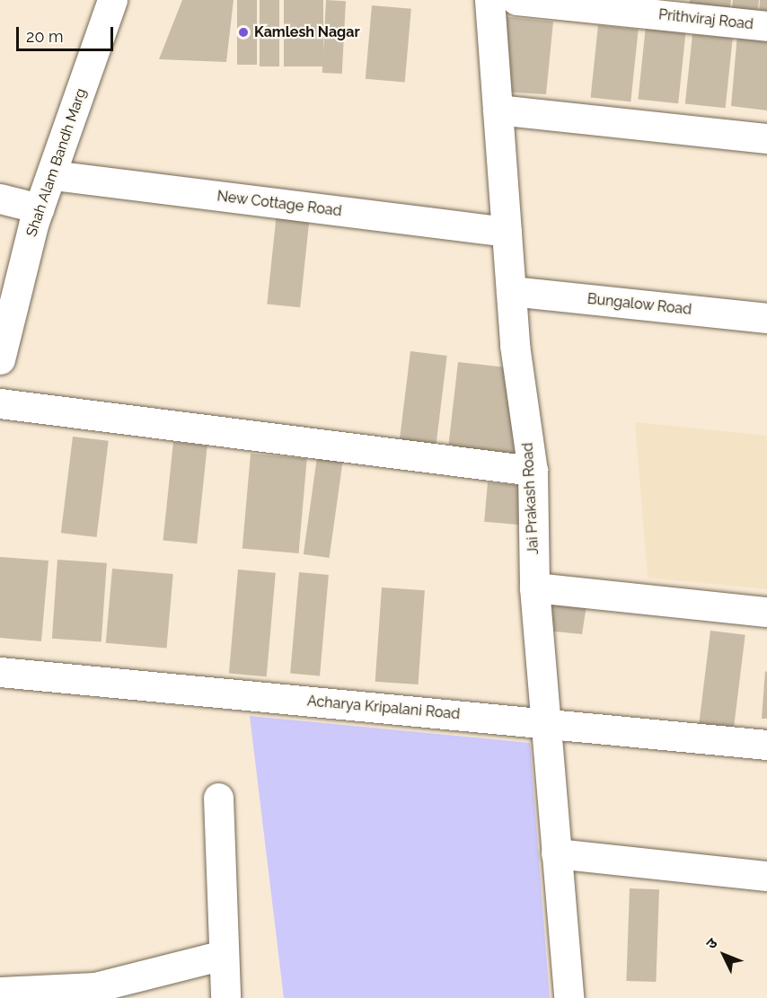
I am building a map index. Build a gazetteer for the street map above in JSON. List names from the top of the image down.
{
  "streets": {
    "street": [
      "Prithviraj Road",
      "Shah Alam Bandh Marg",
      "New Cottage Road",
      "Bungalow Road",
      "Jai Prakash Road",
      "Acharya Kripalani Road"
    ]
  },
  "crossings": [
    ["Shah Alam Bandh Marg", "New Cottage Road"],
    ["New Cottage Road", "Jai Prakash Road"],
    ["Bungalow Road", "Jai Prakash Road"],
    ["Jai Prakash Road", "Acharya Kripalani Road"]
  ],
  "places": ["Kamlesh Nagar"],
  "scale_bar": "20 m",
  "north": "top left"
}
